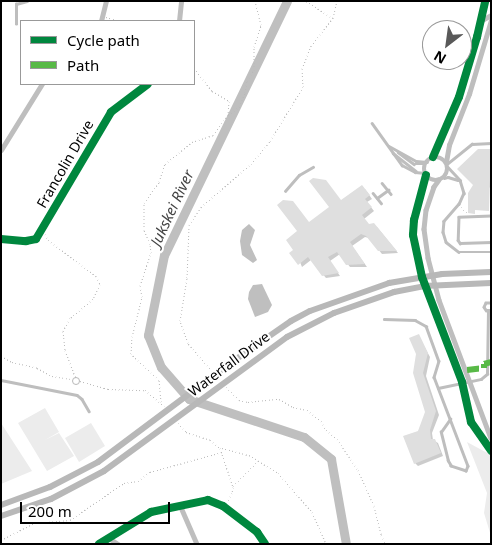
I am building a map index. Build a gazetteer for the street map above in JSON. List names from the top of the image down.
{
  "streets": {
    "main road": ["Waterfall Drive"],
    "street": ["Francolin Drive"]
  },
  "water": ["Jukskei River"],
  "legend": ["Cycle path", "Path"],
  "scale_bar": "200 m",
  "north": "bottom left"
}
